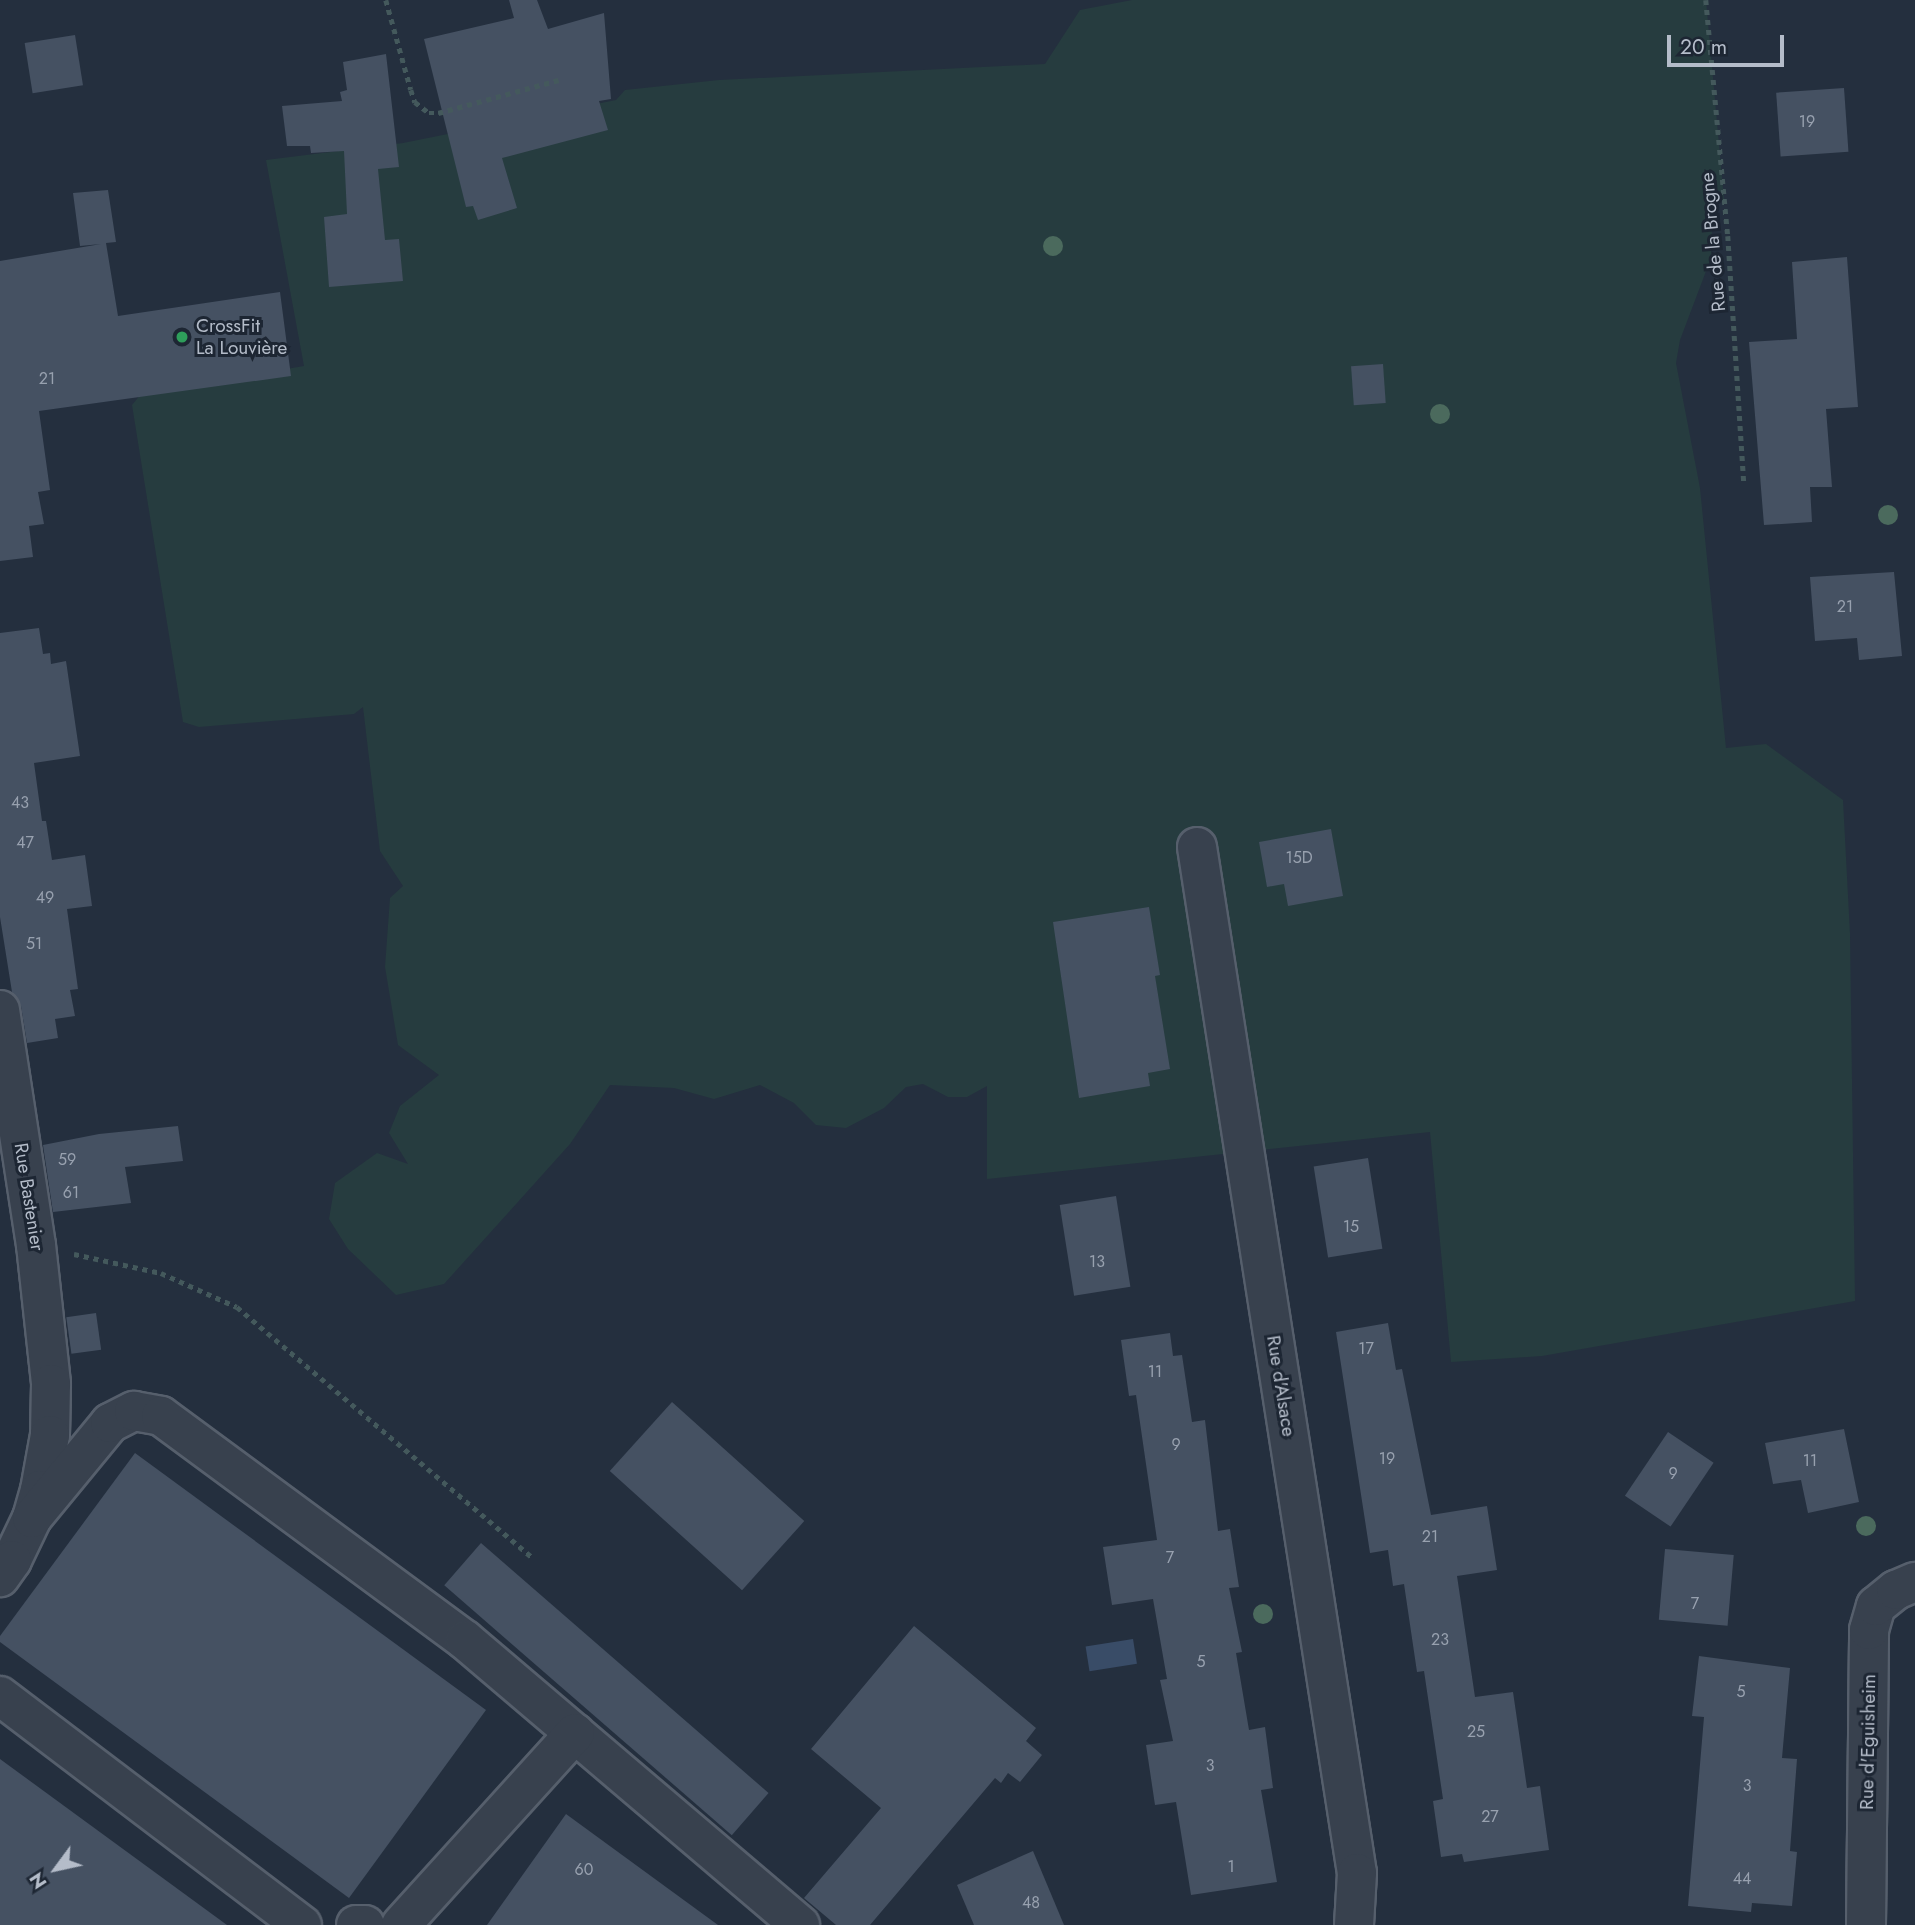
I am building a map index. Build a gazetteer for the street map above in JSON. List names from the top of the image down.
{
  "streets": {
    "street": ["Rue Bastenier", "Rue d'Alsace", "Rue d'Eguisheim"],
    "path": ["Rue de la Brogne"]
  },
  "places": ["CrossFit La Louvière"],
  "house_numbers": [
    "19",
    "21",
    "21",
    "43",
    "47",
    "15D",
    "49",
    "51",
    "59",
    "61",
    "15",
    "13",
    "17",
    "11",
    "9",
    "19",
    "11",
    "9",
    "21",
    "7",
    "7",
    "23",
    "5",
    "5",
    "25",
    "3",
    "3",
    "27",
    "1",
    "60",
    "44",
    "48"
  ],
  "scale_bar": "20 m",
  "north": "bottom left"
}
